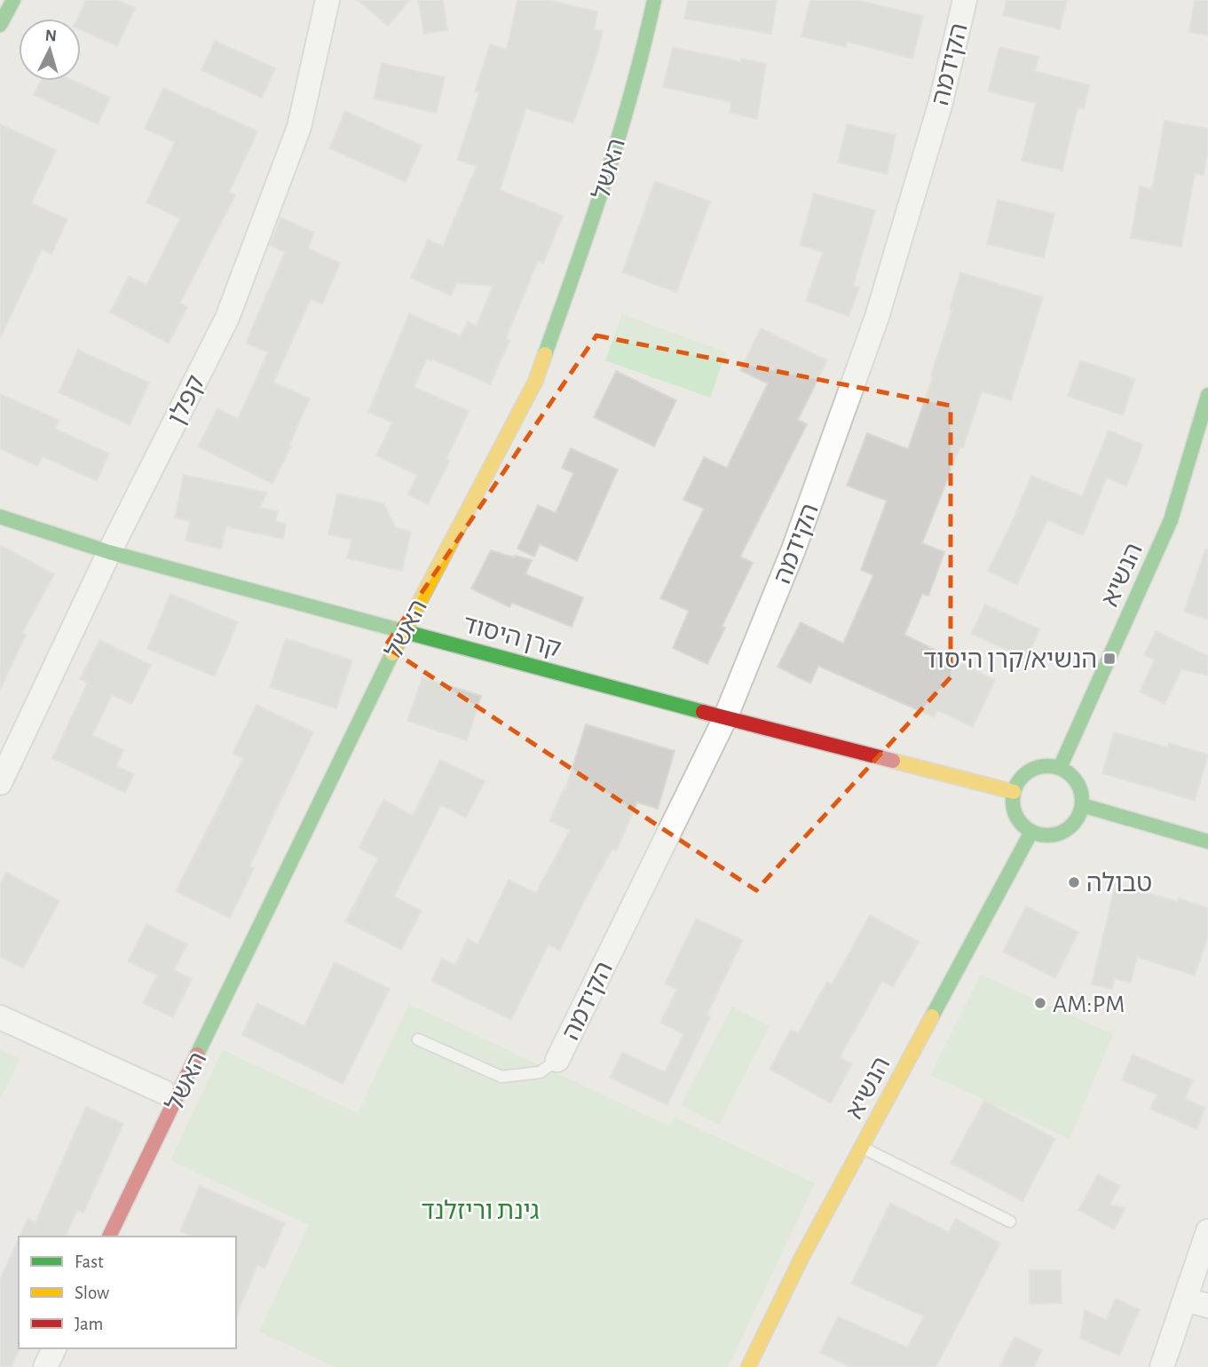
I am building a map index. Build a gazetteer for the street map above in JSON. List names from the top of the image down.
{
  "streets": {
    "street": [
      "הקידמה",
      "האשל",
      "קפלן",
      "הנשיא",
      "קרן היסוד"
    ]
  },
  "crossings": [
    ["הקידמה", "קרן היסוד"],
    ["האשל", "קרן היסוד"],
    ["קפלן", "קרן היסוד"],
    ["הנשיא", "קרן היסוד"]
  ],
  "parks": ["גינת וריזלנד"],
  "places": {
    "transit": ["הנשיא/קרן היסוד"],
    "other": ["טבולה", "AM:PM"]
  },
  "legend": ["Fast", "Slow", "Jam"],
  "north": "top"
}
